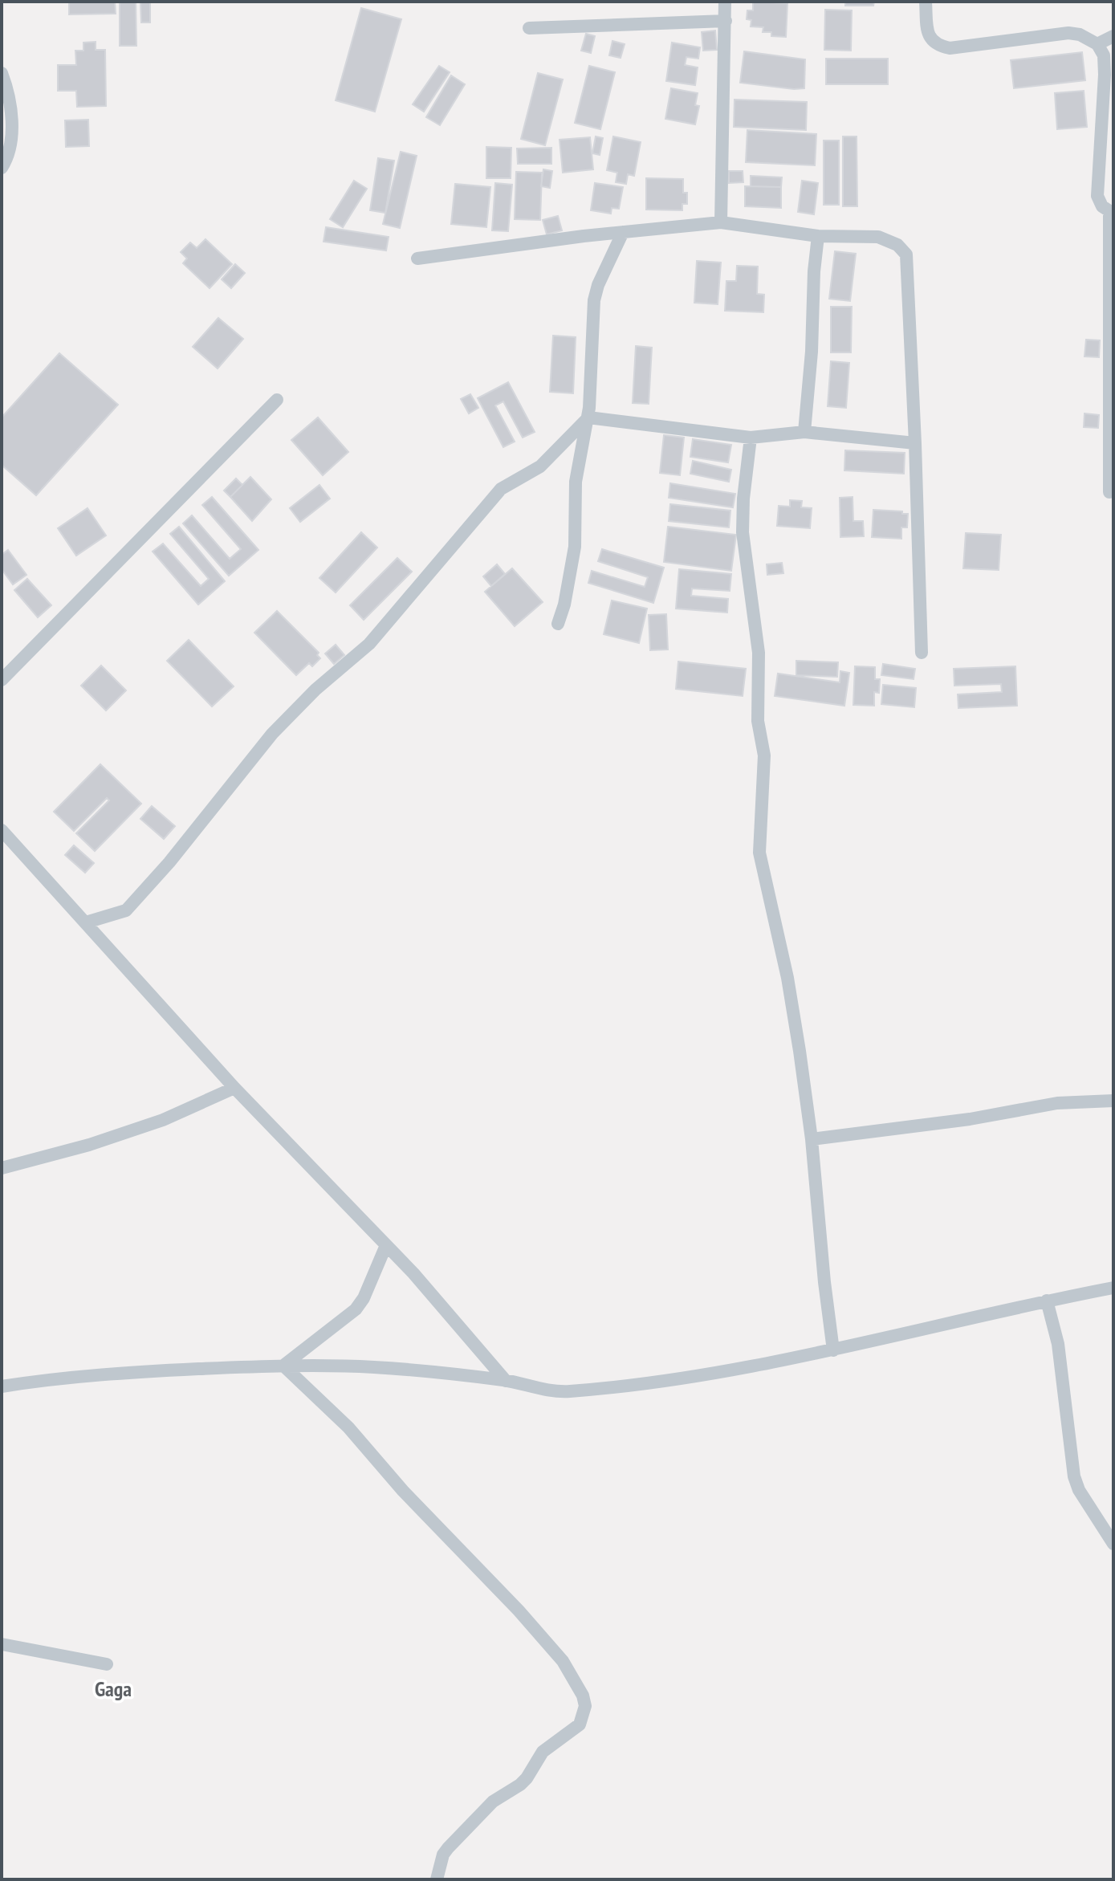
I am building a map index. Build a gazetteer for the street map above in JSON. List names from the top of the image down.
{
  "districts": ["Gaga"]
}
